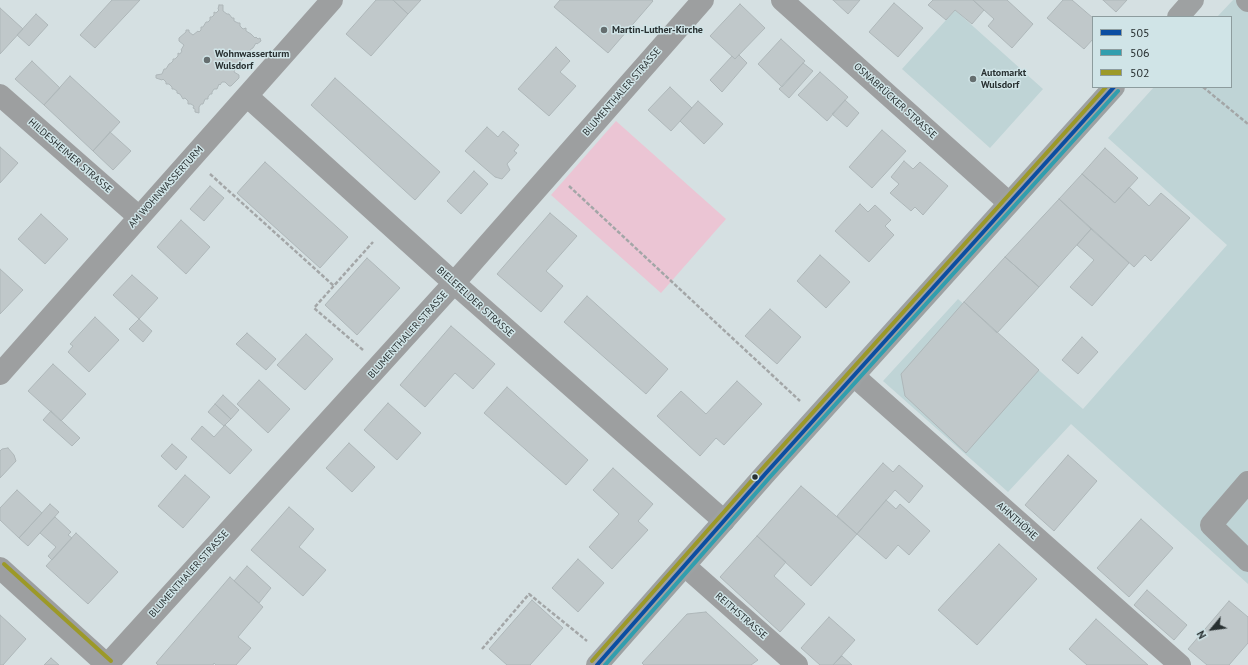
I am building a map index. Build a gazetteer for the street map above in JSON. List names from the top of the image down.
{
  "streets": {
    "street": [
      "BLUMENTHALER STRASSE",
      "OSNABRÜCKER STRASSE",
      "HILDESHEIMER STRASSE",
      "AM WOHNWASSERTURM",
      "BIELEFELDER STRASSE",
      "AHNTHÖHE",
      "REITHSTRASSE"
    ]
  },
  "crossings": [
    ["BLUMENTHALER STRASSE", "BIELEFELDER STRASSE"],
    ["HILDESHEIMER STRASSE", "AM WOHNWASSERTURM"],
    ["AM WOHNWASSERTURM", "BIELEFELDER STRASSE"]
  ],
  "places": ["Martin-Luther-Kirche", "Wohnwasserturm Wulsdorf", "Automarkt Wulsdorf"],
  "lines": ["transit line 505", "transit line 502", "transit line 506"],
  "legend": ["505", "506", "502"],
  "north": "bottom left"
}
